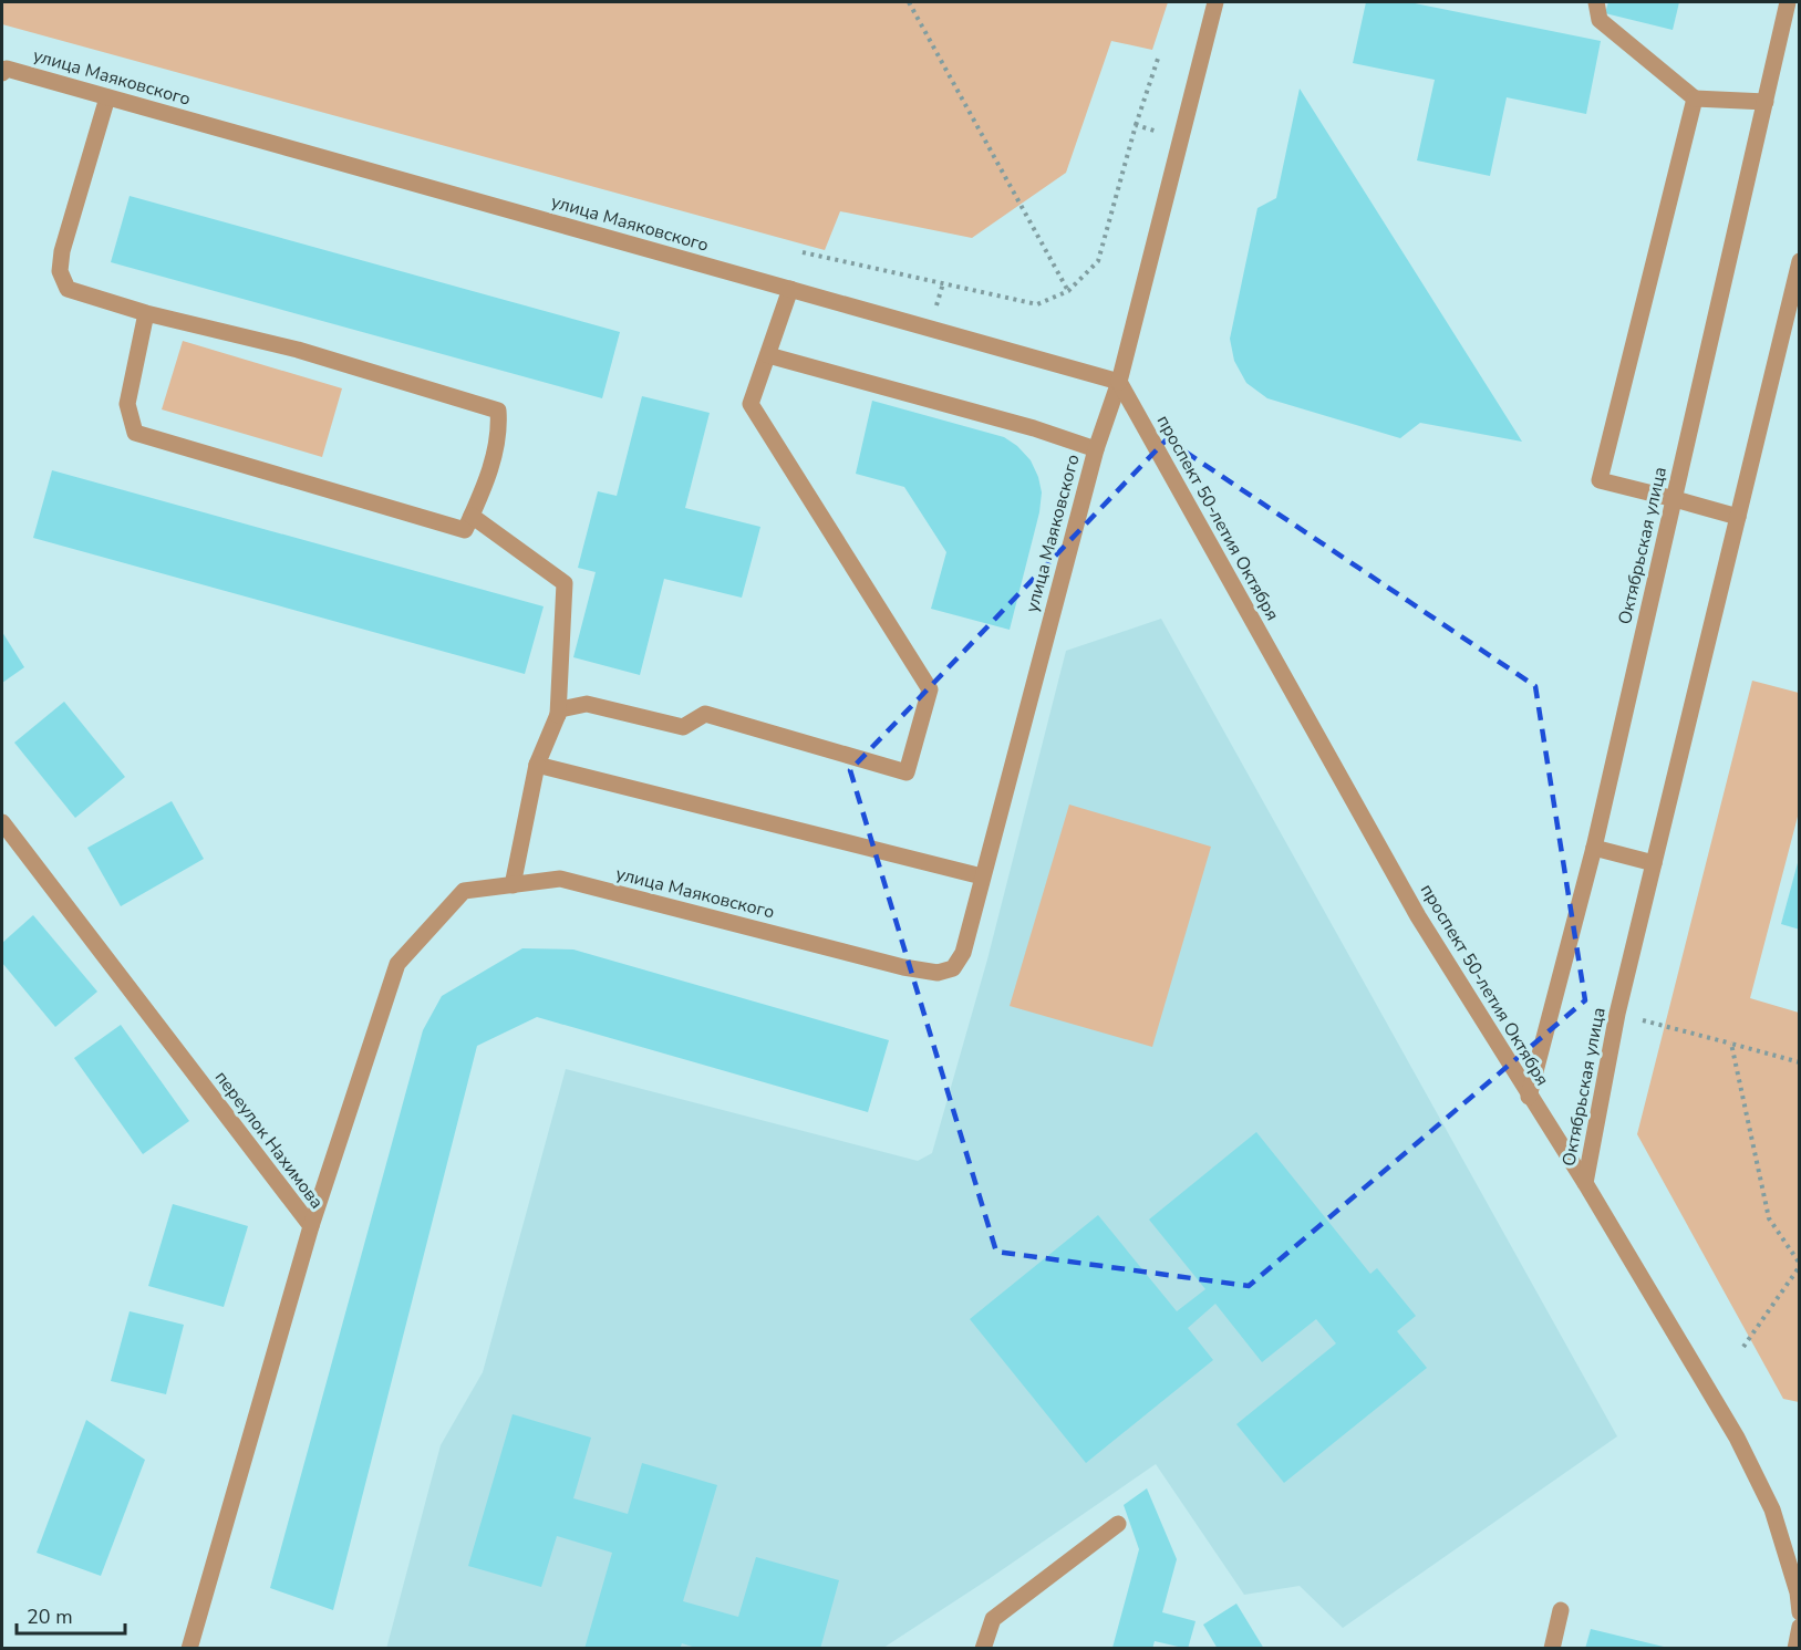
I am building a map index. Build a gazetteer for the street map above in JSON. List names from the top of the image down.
{
  "streets": {
    "street": [
      "улица Маяковского",
      "проспект 50-летия Октября",
      "Октябрьская улица",
      "переулок Нахимова"
    ]
  },
  "crossings": [
    ["улица Маяковского", "проспект 50-летия Октября"],
    ["улица Маяковского", "переулок Нахимова"],
    ["проспект 50-летия Октября", "Октябрьская улица"]
  ],
  "scale_bar": "20 m"
}
